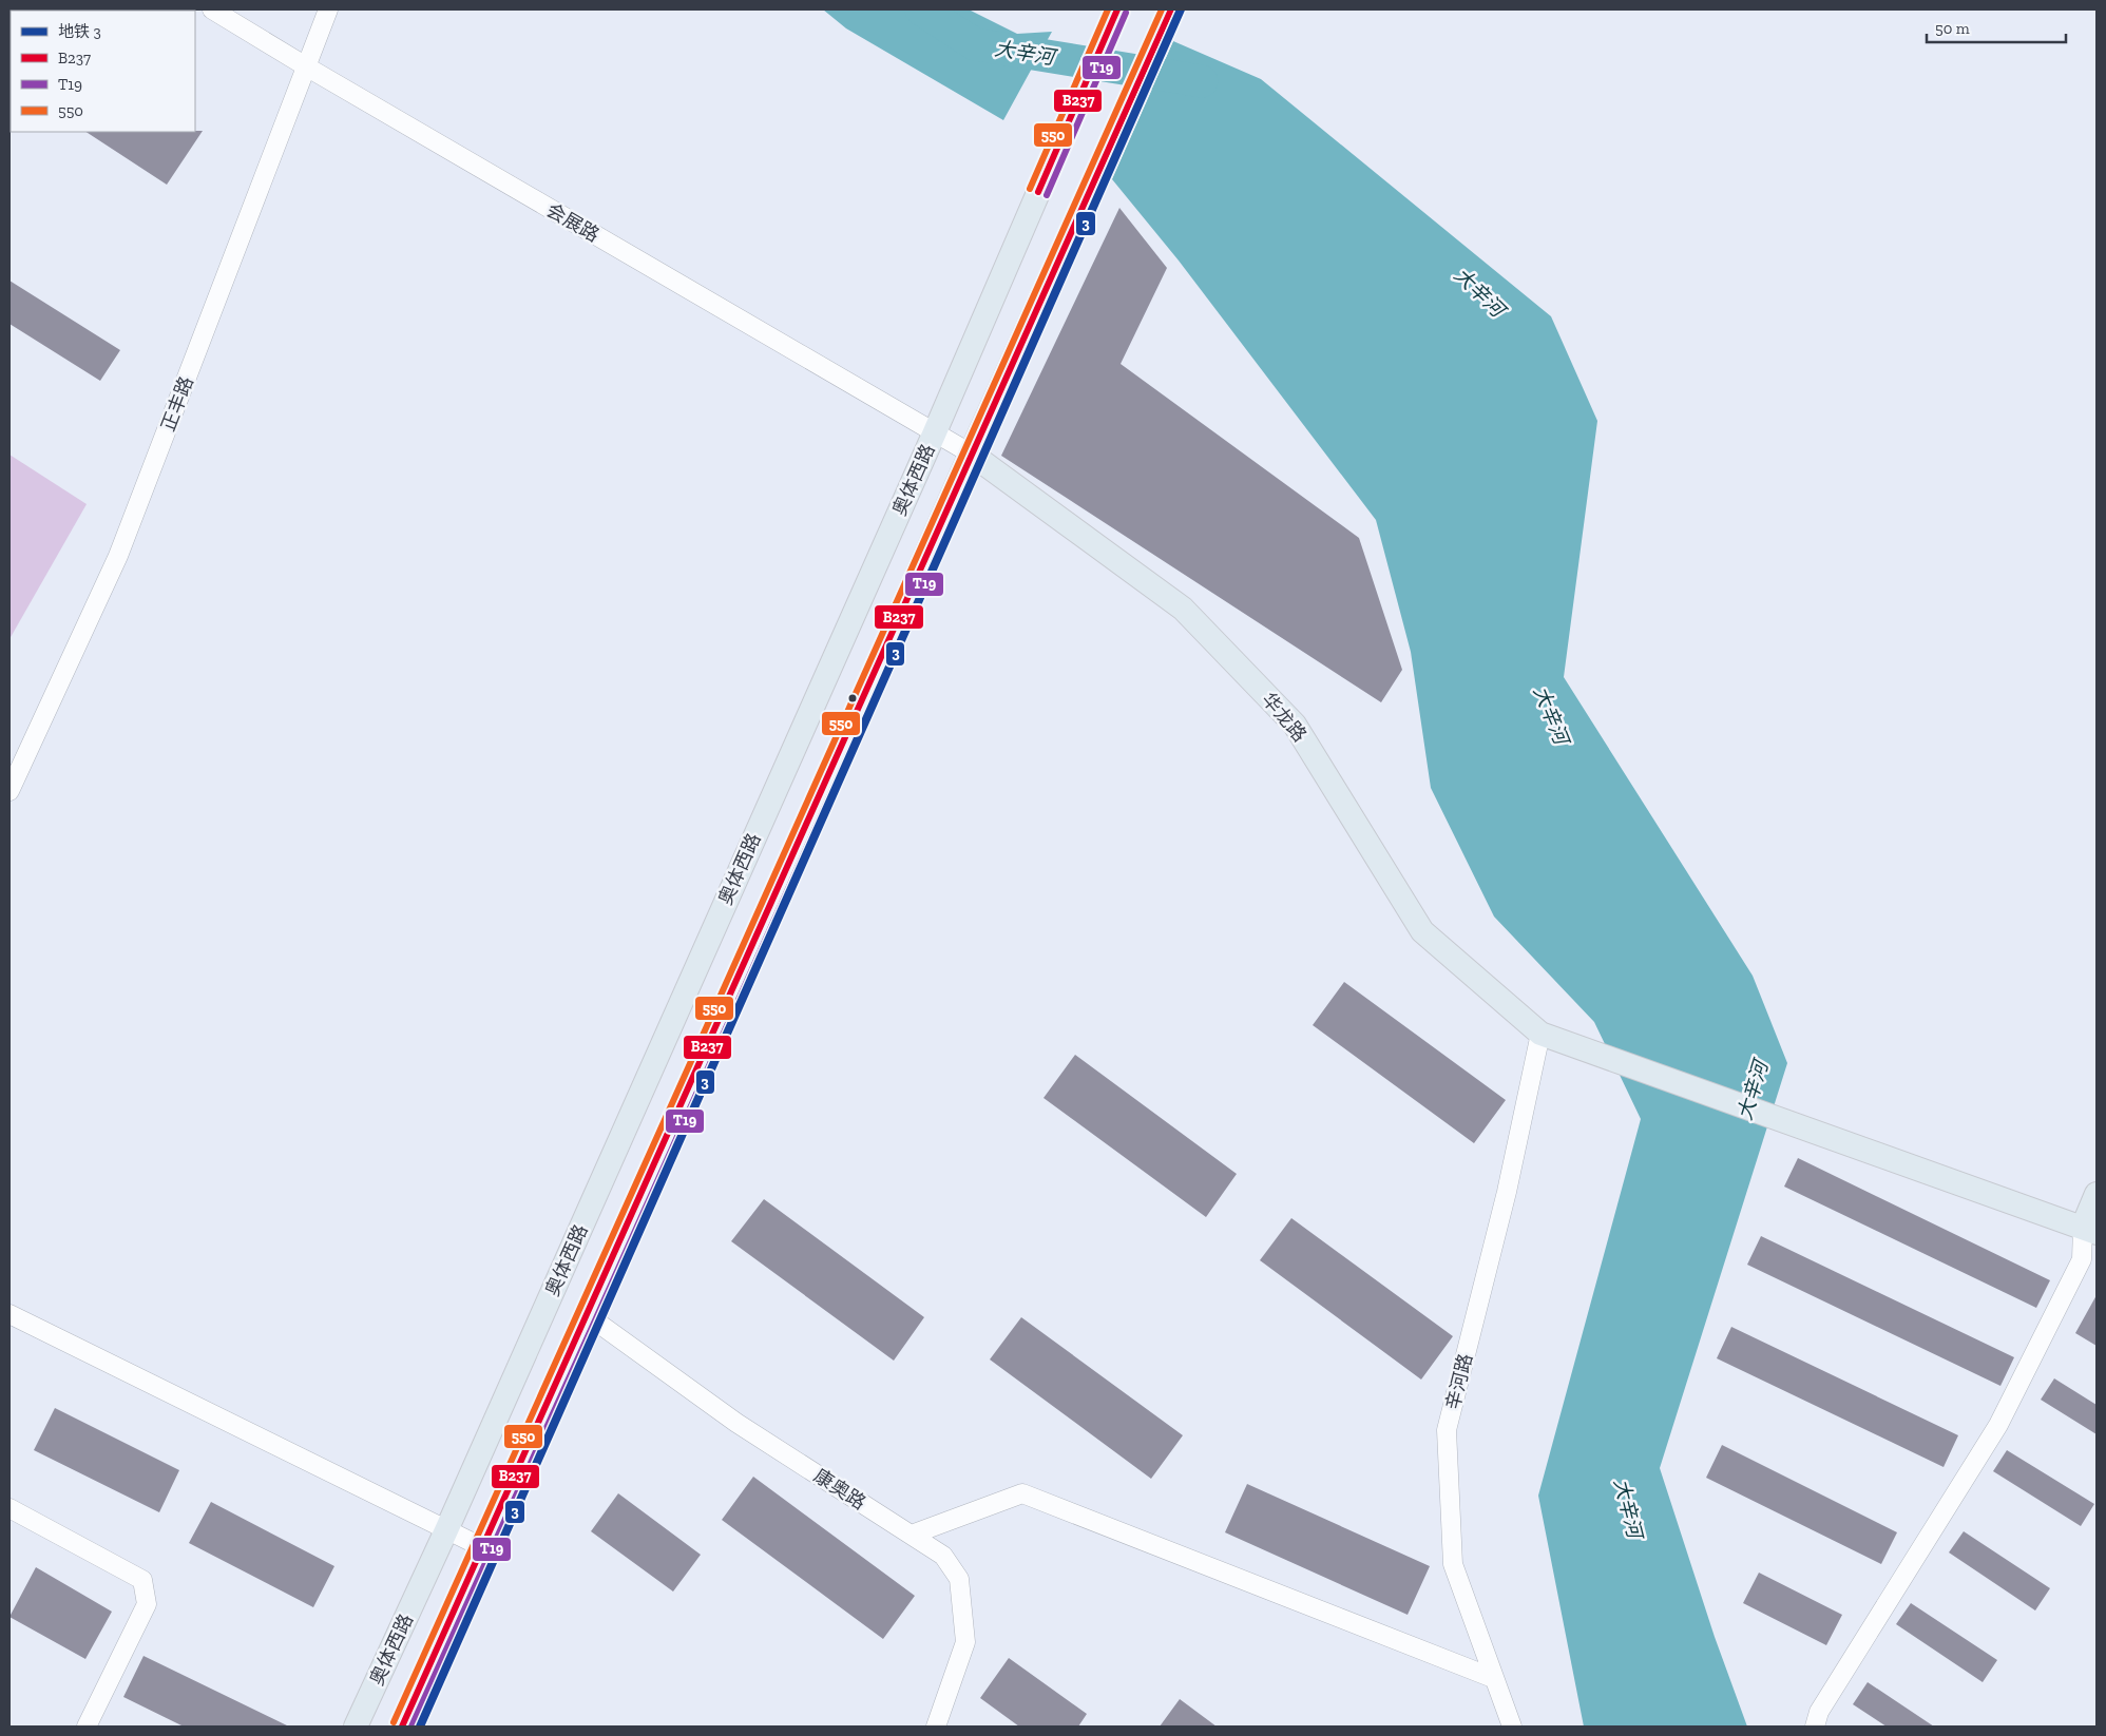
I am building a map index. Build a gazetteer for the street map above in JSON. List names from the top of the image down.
{
  "streets": {
    "main road": ["奥体西路", "华龙路"],
    "street": [
      "会展路",
      "正丰路",
      "辛河路",
      "康奥路"
    ]
  },
  "crossings": [
    ["会展路", "正丰路"],
    ["会展路", "奥体西路"],
    ["华龙路", "辛河路"]
  ],
  "water": ["大辛河"],
  "lines": [
    "metro line 3",
    "transit line B237",
    "transit line 550",
    "transit line T19"
  ],
  "legend": [
    "地铁 3",
    "B237",
    "T19",
    "550"
  ],
  "scale_bar": "50 m"
}
